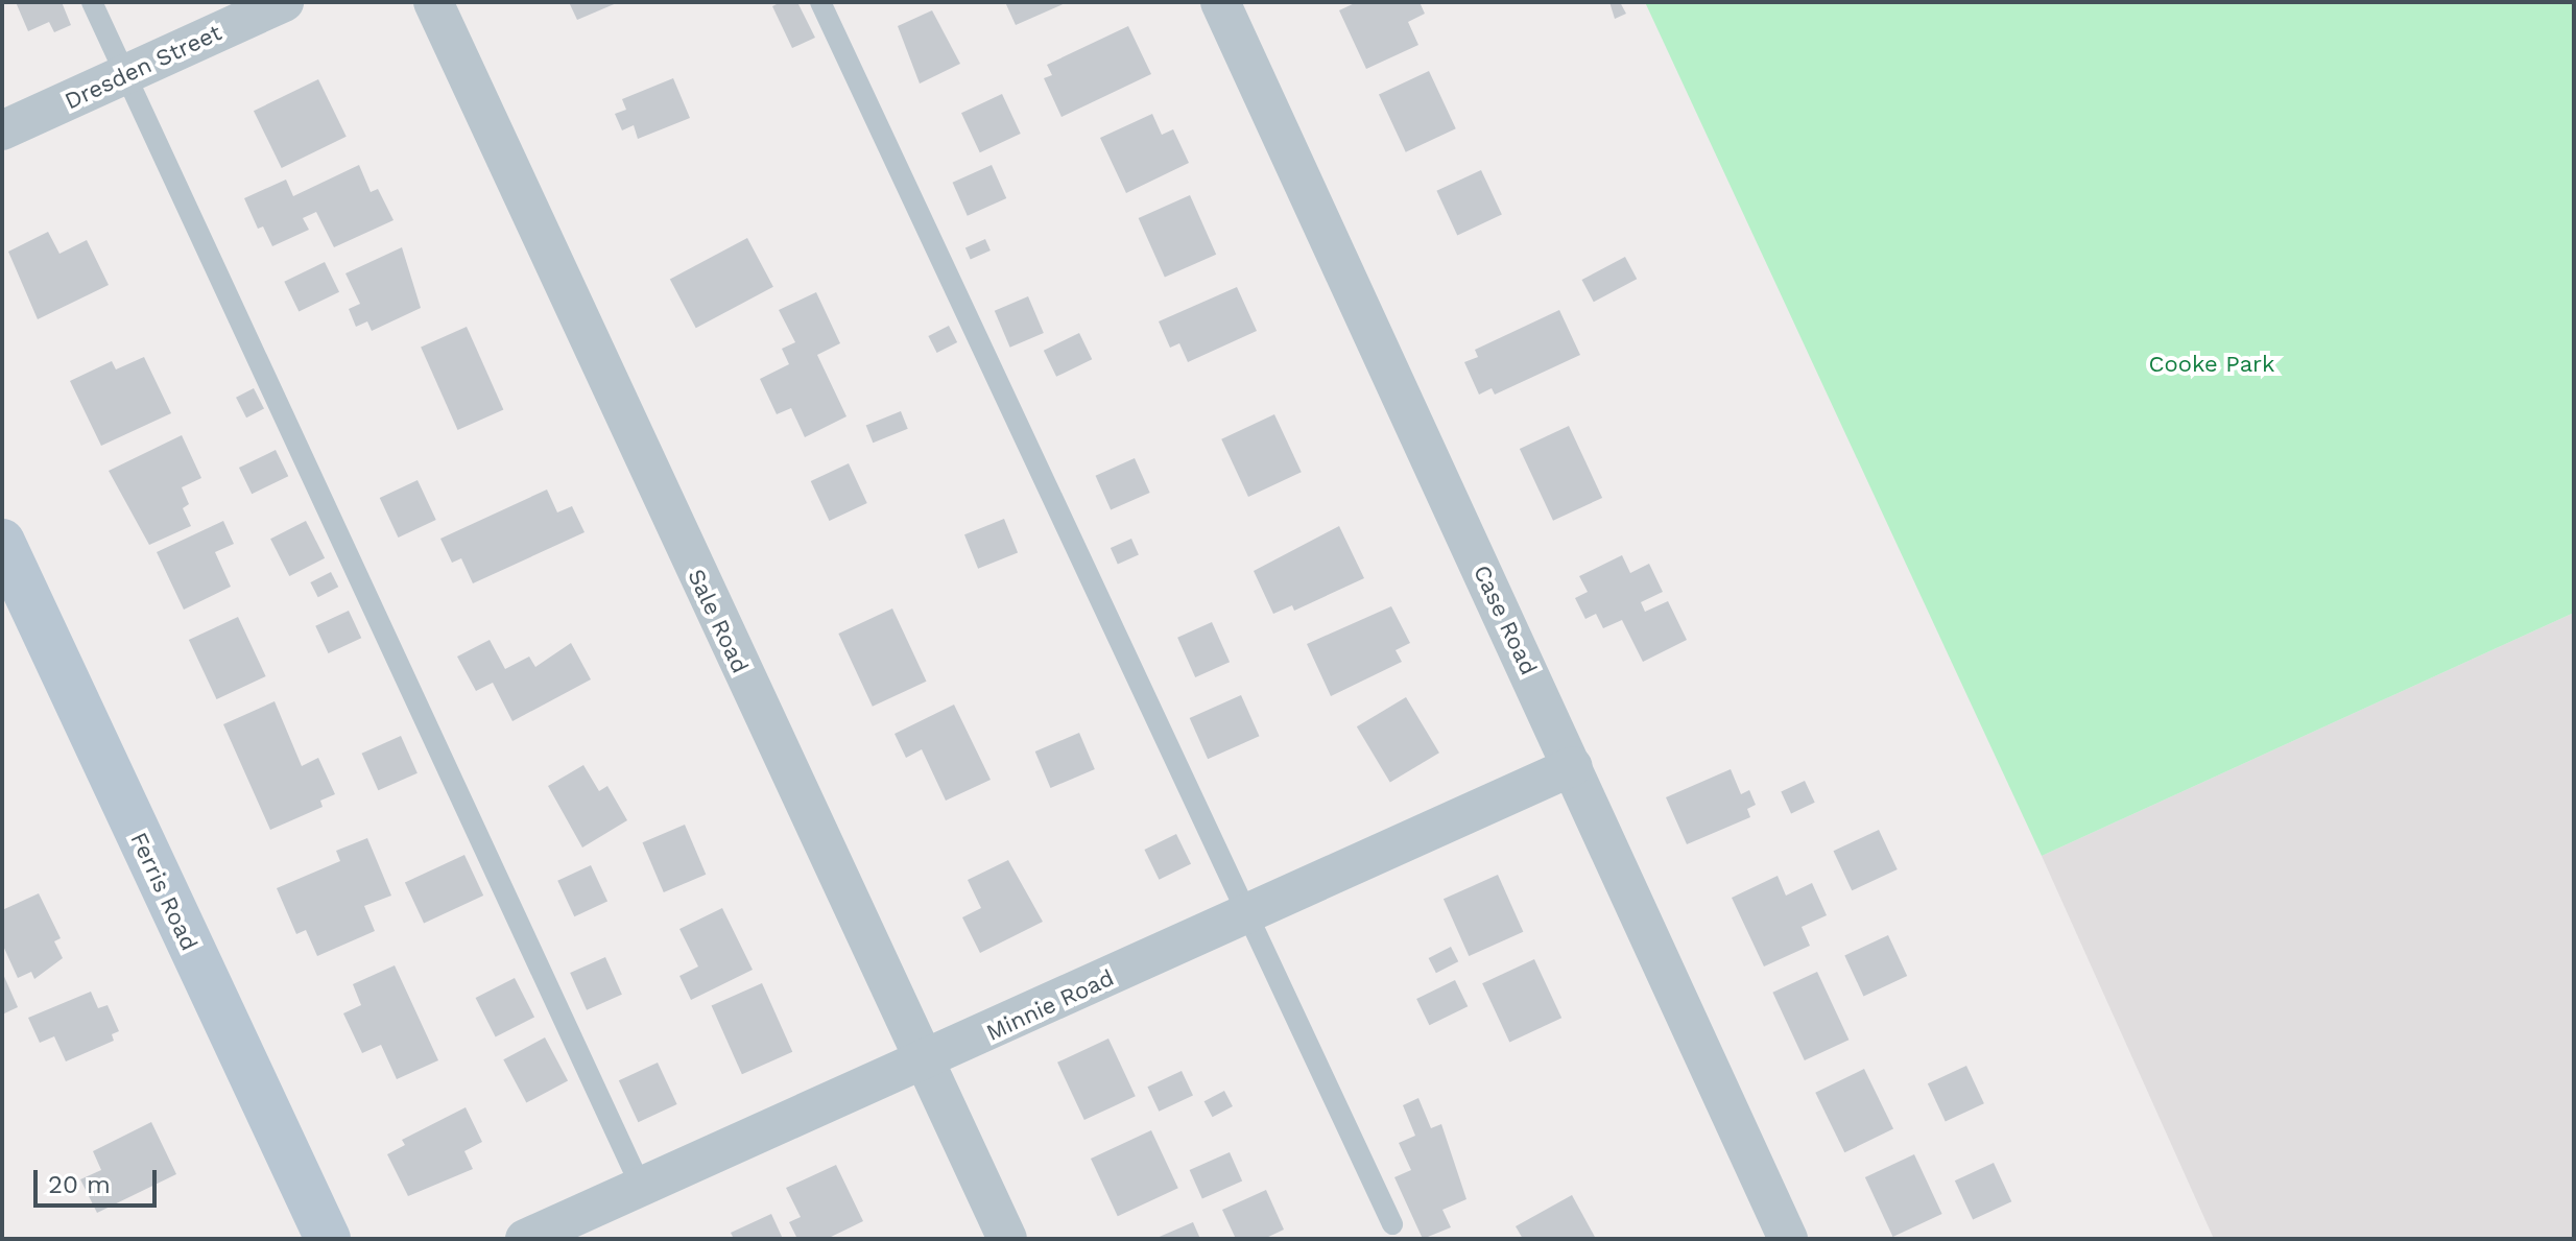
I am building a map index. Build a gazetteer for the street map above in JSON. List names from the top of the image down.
{
  "streets": {
    "main road": ["Ferris Road"],
    "street": [
      "Dresden Street",
      "Case Road",
      "Sale Road",
      "Minnie Road"
    ]
  },
  "crossings": [
    ["Case Road", "Minnie Road"],
    ["Sale Road", "Minnie Road"]
  ],
  "parks": ["Cooke Park"],
  "scale_bar": "20 m"
}
